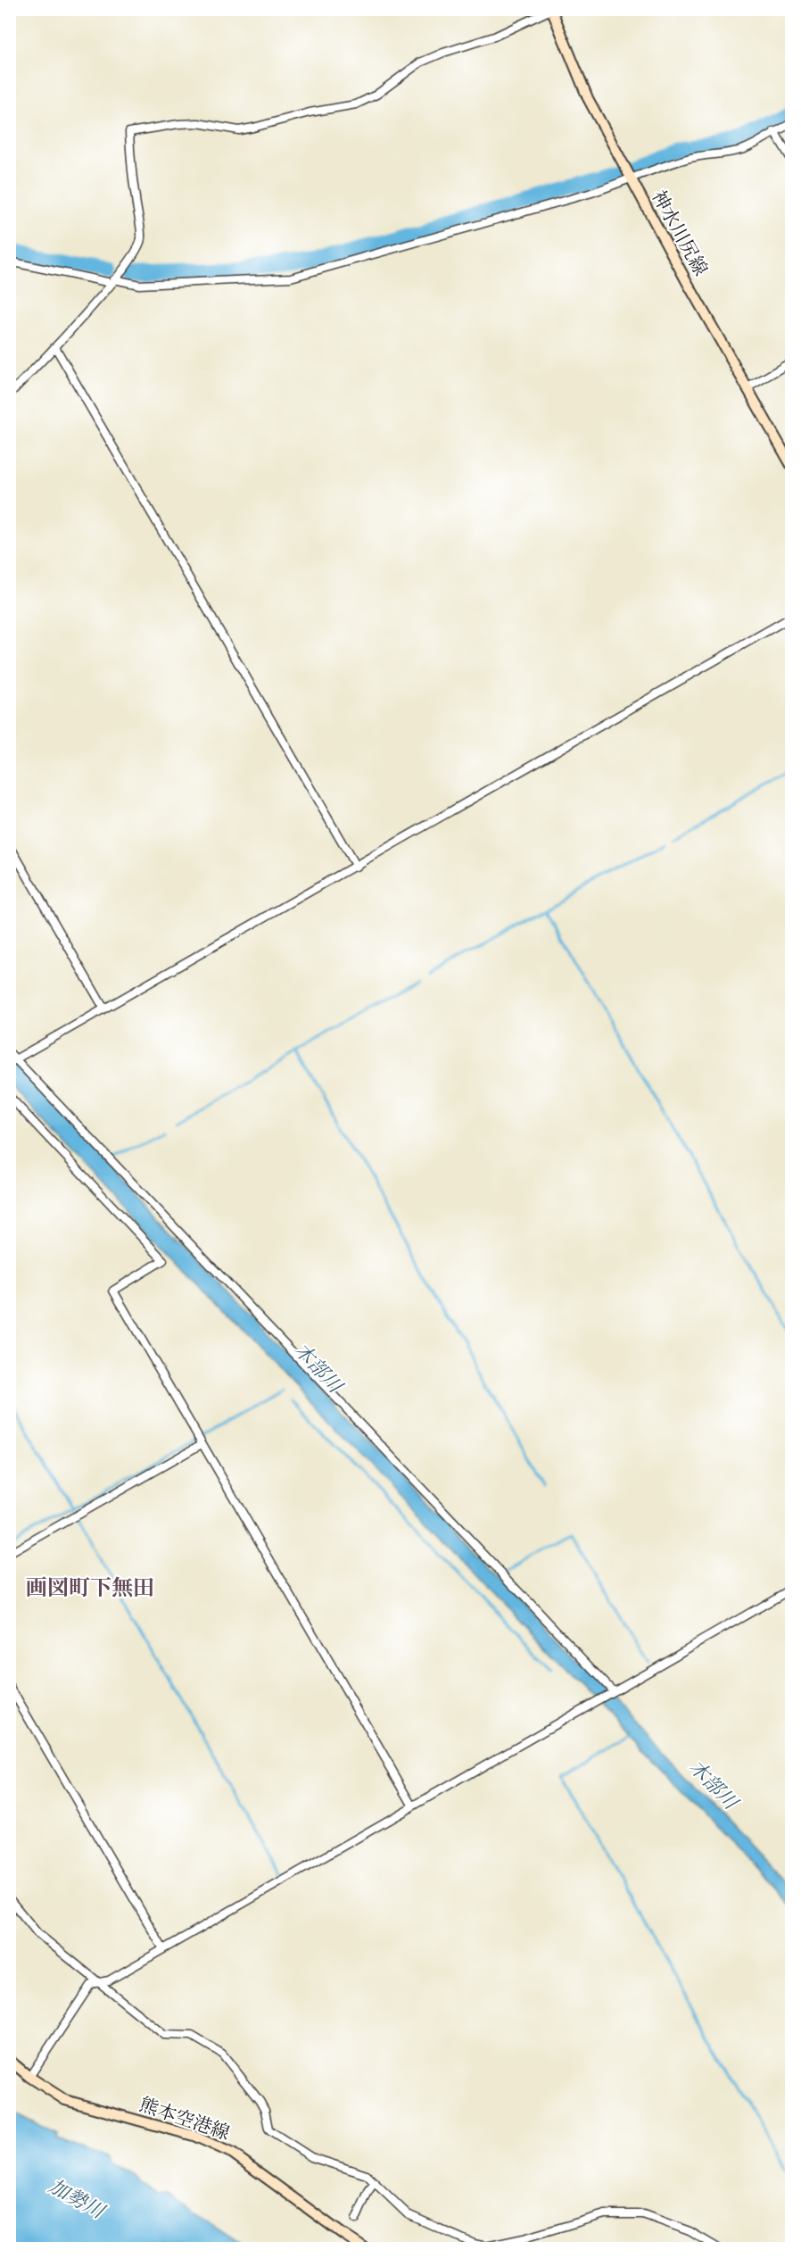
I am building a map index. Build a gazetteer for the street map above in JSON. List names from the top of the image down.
{
  "streets": {
    "main road": ["神水川尻線", "熊本空港線"]
  },
  "districts": ["画図町下無田"],
  "water": ["木部川", "加勢川"]
}
